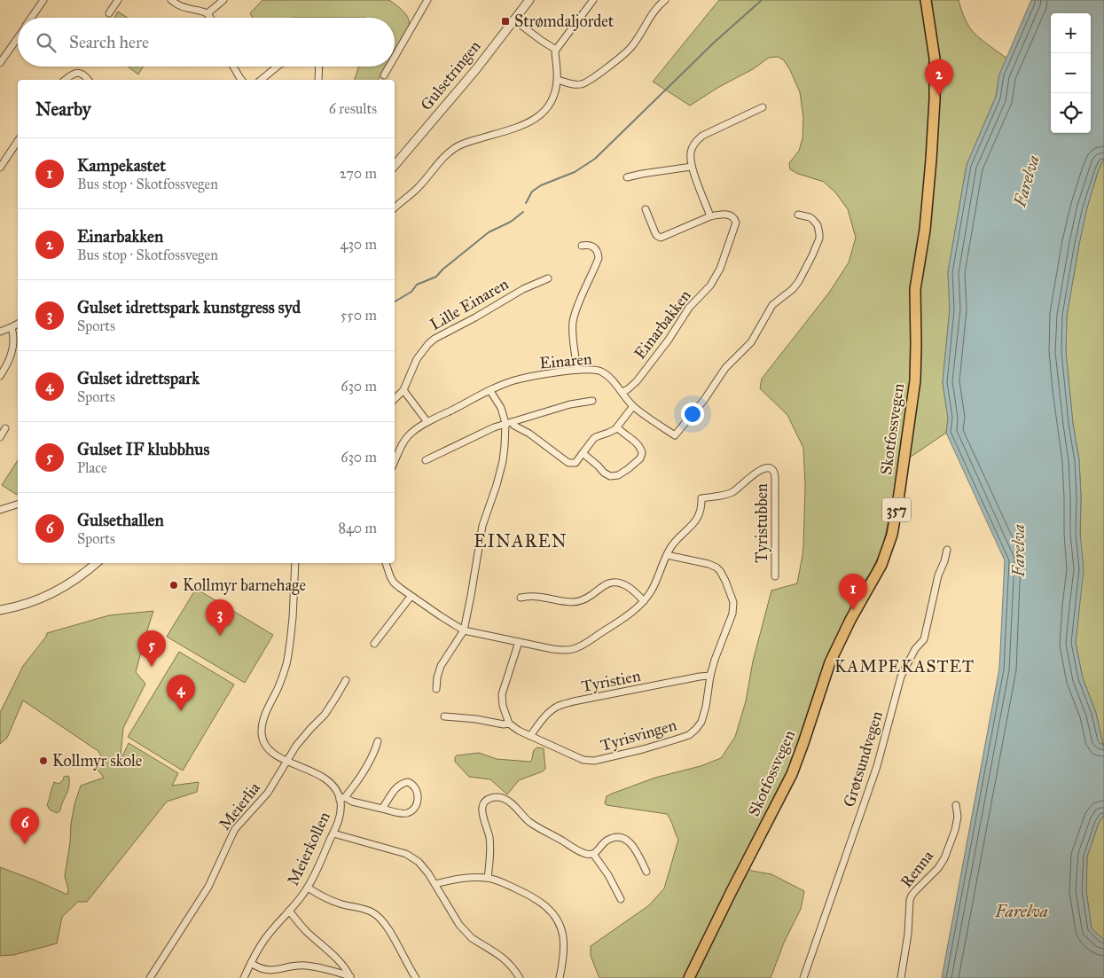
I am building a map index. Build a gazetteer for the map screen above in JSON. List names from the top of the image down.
{
  "streets": {
    "main road": ["Skotfossvegen", "357"],
    "street": [
      "Gulsetringen",
      "Lille Einaren",
      "Einarbakken",
      "Einaren",
      "Tyristubben",
      "Tyristien",
      "Tyrisvingen",
      "Grøtsundvegen",
      "Meierlia",
      "Meierkollen",
      "Renna"
    ]
  },
  "crossings": [
    ["Einarbakken", "Einaren"],
    ["Tyristubben", "Tyrisvingen"],
    ["Tyristien", "Tyrisvingen"],
    ["Meierlia", "Meierkollen"]
  ],
  "districts": ["EINAREN", "KAMPEKASTET"],
  "water": ["Farelva"],
  "places": {
    "transit": ["Strømdaljordet"],
    "other": ["Kollmyr barnehage", "Kollmyr skole"]
  },
  "page": {
    "map_buttons": ["+", "−"],
    "search": "Search here",
    "pins": [
      "2",
      "1",
      "3",
      "5",
      "4",
      "6"
    ],
    "heading": ["Nearby", "6 results"],
    "list": [
      {
        "mark": "1",
        "name": "Kampekastet",
        "note": "Bus stop · Skotfossvegen",
        "value": "270 m"
      },
      {
        "mark": "2",
        "name": "Einarbakken",
        "note": "Bus stop · Skotfossvegen",
        "value": "430 m"
      },
      {
        "mark": "3",
        "name": "Gulset idrettspark kunstgress syd",
        "note": "Sports",
        "value": "550 m"
      },
      {
        "mark": "4",
        "name": "Gulset idrettspark",
        "note": "Sports",
        "value": "630 m"
      },
      {
        "mark": "5",
        "name": "Gulset IF klubbhus",
        "note": "Place",
        "value": "630 m"
      },
      {
        "mark": "6",
        "name": "Gulsethallen",
        "note": "Sports",
        "value": "840 m"
      }
    ]
  }
}
